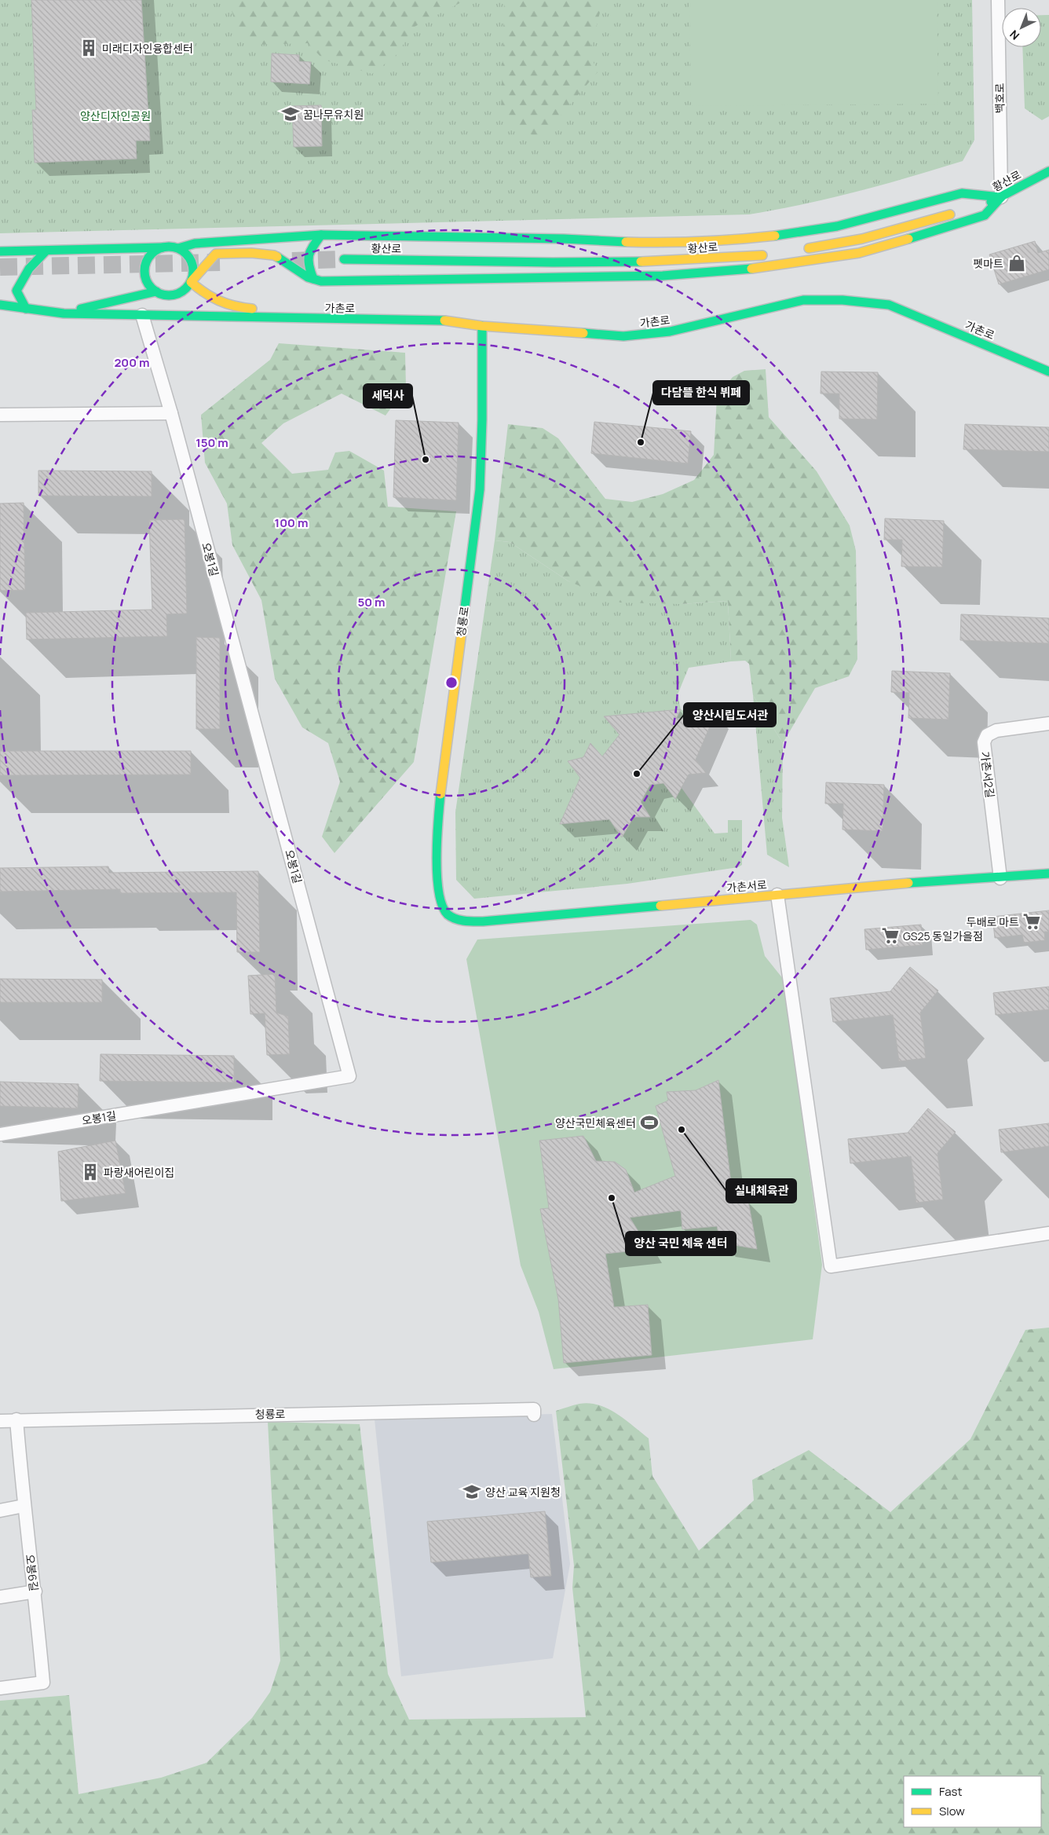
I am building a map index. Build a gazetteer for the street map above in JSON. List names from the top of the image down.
{
  "streets": {
    "main road": [
      "황산로",
      "가촌로",
      "청룡로",
      "가촌서로"
    ],
    "street": [
      "백호로",
      "오봉1길",
      "가촌서2길",
      "오봉6길"
    ]
  },
  "crossings": [
    ["백호로", "황산로"],
    ["가촌로", "오봉1길"],
    ["가촌로", "청룡로"],
    ["청룡로", "가촌서로"],
    ["청룡로", "오봉6길"],
    ["가촌서2길", "가촌서로"]
  ],
  "parks": ["양산디자인공원"],
  "places": {
    "building": ["미래디자인융합센터", "파랑새어린이집"],
    "school or university": ["꿈나무유치원", "양산 교육 지원청"],
    "shop": ["펫마트"],
    "other": [
      "다담뜰 한식 뷔페",
      "세덕사",
      "양산시립도서관",
      "실내체육관",
      "양산 국민 체육 센터"
    ],
    "supermarket": ["두배로 마트", "GS25 동일가을점"],
    "sports": ["양산국민체육센터"]
  },
  "legend": ["Fast", "Slow"],
  "north": "bottom left",
  "rings": [
    "200 m",
    "150 m",
    "100 m",
    "50 m"
  ]
}
